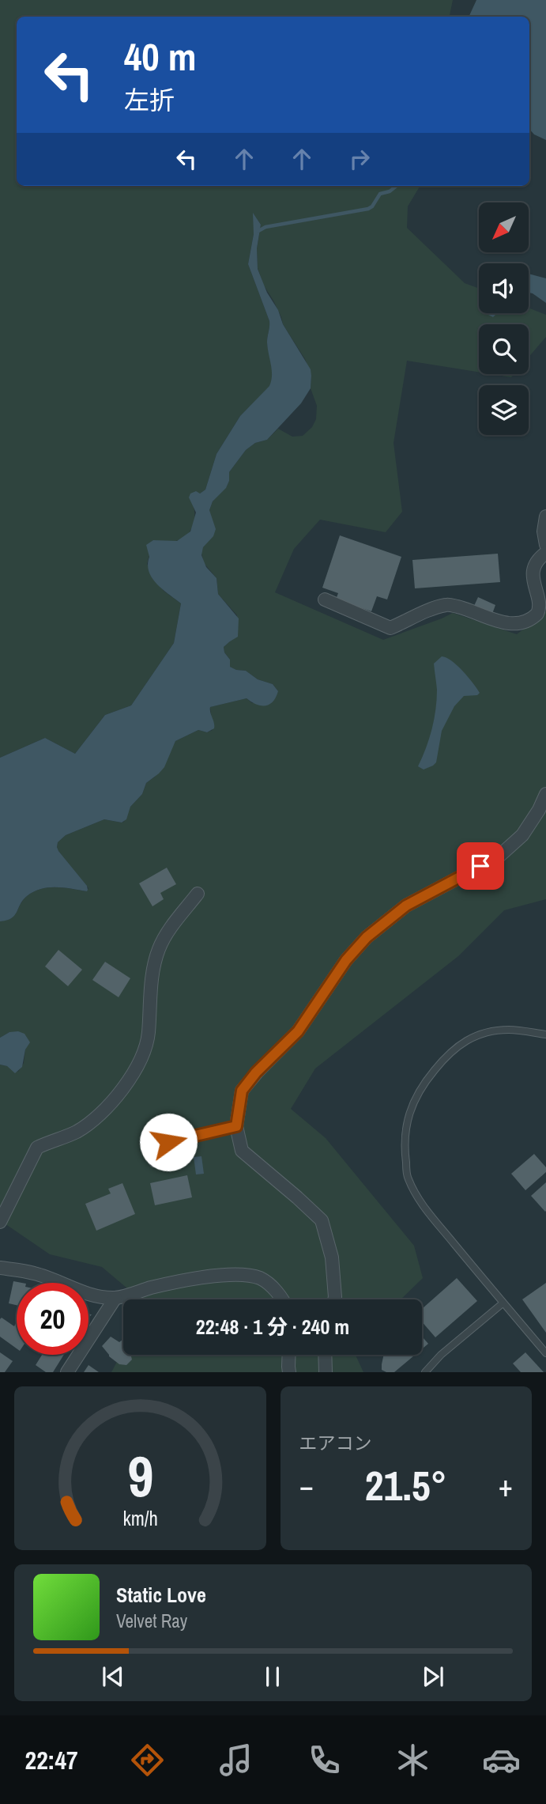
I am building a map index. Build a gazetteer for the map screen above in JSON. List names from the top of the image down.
{
  "north": "bottom left",
  "page": {
    "turn": ["40 m", "左折"],
    "limit": "20",
    "trip": "22:48 · 1 分 · 240 m",
    "tile": "エアコン",
    "heat": ["−", "21.5°", "+"],
    "song": ["Static Love", "Velvet Ray"],
    "tabs": "22:47",
    "gauge": ["9", "km/h"]
  }
}
